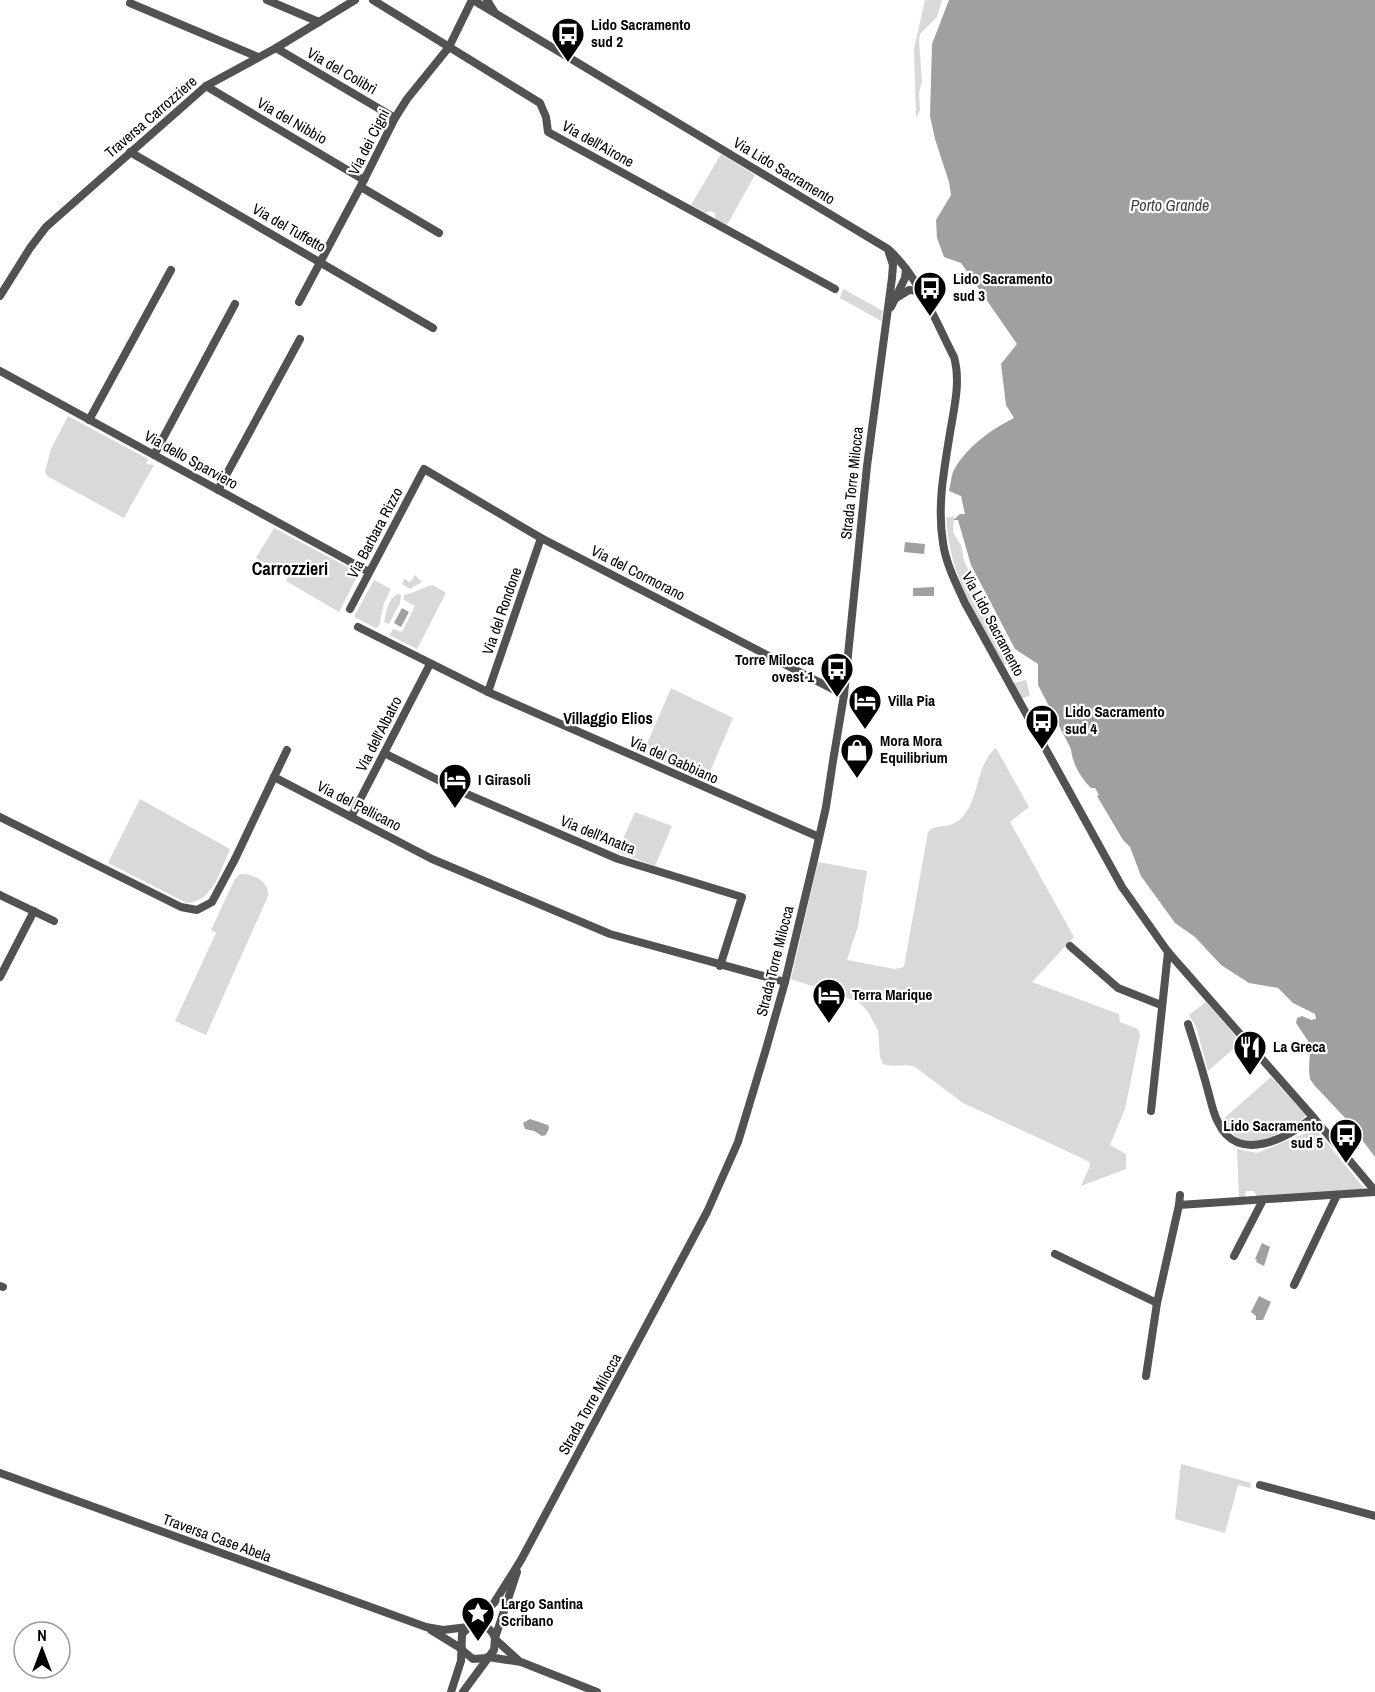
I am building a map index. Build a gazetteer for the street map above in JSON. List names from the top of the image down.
{
  "streets": {
    "street": [
      "Via del Colibrì",
      "Traversa Carrozziere",
      "Via del Nibbio",
      "Via dei Cigni",
      "Via dell'Airone",
      "Via Lido Sacramento",
      "Via del Tuffetto",
      "Via dello Sparviero",
      "Strada Torre Milocca",
      "Via Barbara Rizzo",
      "Via del Cormorano",
      "Via del Rondone",
      "Via dell'Albatro",
      "Via del Gabbiano",
      "Via del Pellicano",
      "Via dell'Anatra",
      "Traversa Case Abela"
    ]
  },
  "crossings": [
    ["Via del Colibrì", "Traversa Carrozziere"],
    ["Via del Colibrì", "Via dei Cigni"],
    ["Traversa Carrozziere", "Via del Nibbio"],
    ["Traversa Carrozziere", "Via del Tuffetto"],
    ["Via del Nibbio", "Via dei Cigni"],
    ["Via dei Cigni", "Via dell'Airone"],
    ["Via dei Cigni", "Via Lido Sacramento"],
    ["Via dei Cigni", "Via del Tuffetto"],
    ["Via Lido Sacramento", "Strada Torre Milocca"],
    ["Via dello Sparviero", "Via Barbara Rizzo"],
    ["Strada Torre Milocca", "Via del Cormorano"],
    ["Strada Torre Milocca", "Via del Gabbiano"],
    ["Strada Torre Milocca", "Via del Pellicano"],
    ["Via Barbara Rizzo", "Via del Cormorano"],
    ["Via del Cormorano", "Via del Rondone"],
    ["Via del Rondone", "Via del Gabbiano"],
    ["Via dell'Albatro", "Via del Gabbiano"],
    ["Via dell'Albatro", "Via del Pellicano"],
    ["Via dell'Albatro", "Via dell'Anatra"],
    ["Via del Pellicano", "Via dell'Anatra"]
  ],
  "districts": ["Carrozzieri", "Villaggio Elios"],
  "water": ["Porto Grande"],
  "places": {
    "bus stop": [
      "Lido Sacramento sud 2",
      "Lido Sacramento sud 3",
      "Torre Milocca ovest 1",
      "Lido Sacramento sud 4",
      "Lido Sacramento sud 5"
    ],
    "hotel": ["Villa Pia", "I Girasoli", "Terra Marique"],
    "shop": ["Mora Mora Equilibrium"],
    "restaurant": ["La Greca"],
    "place": ["Largo Santina Scribano"]
  },
  "north": "top"
}
